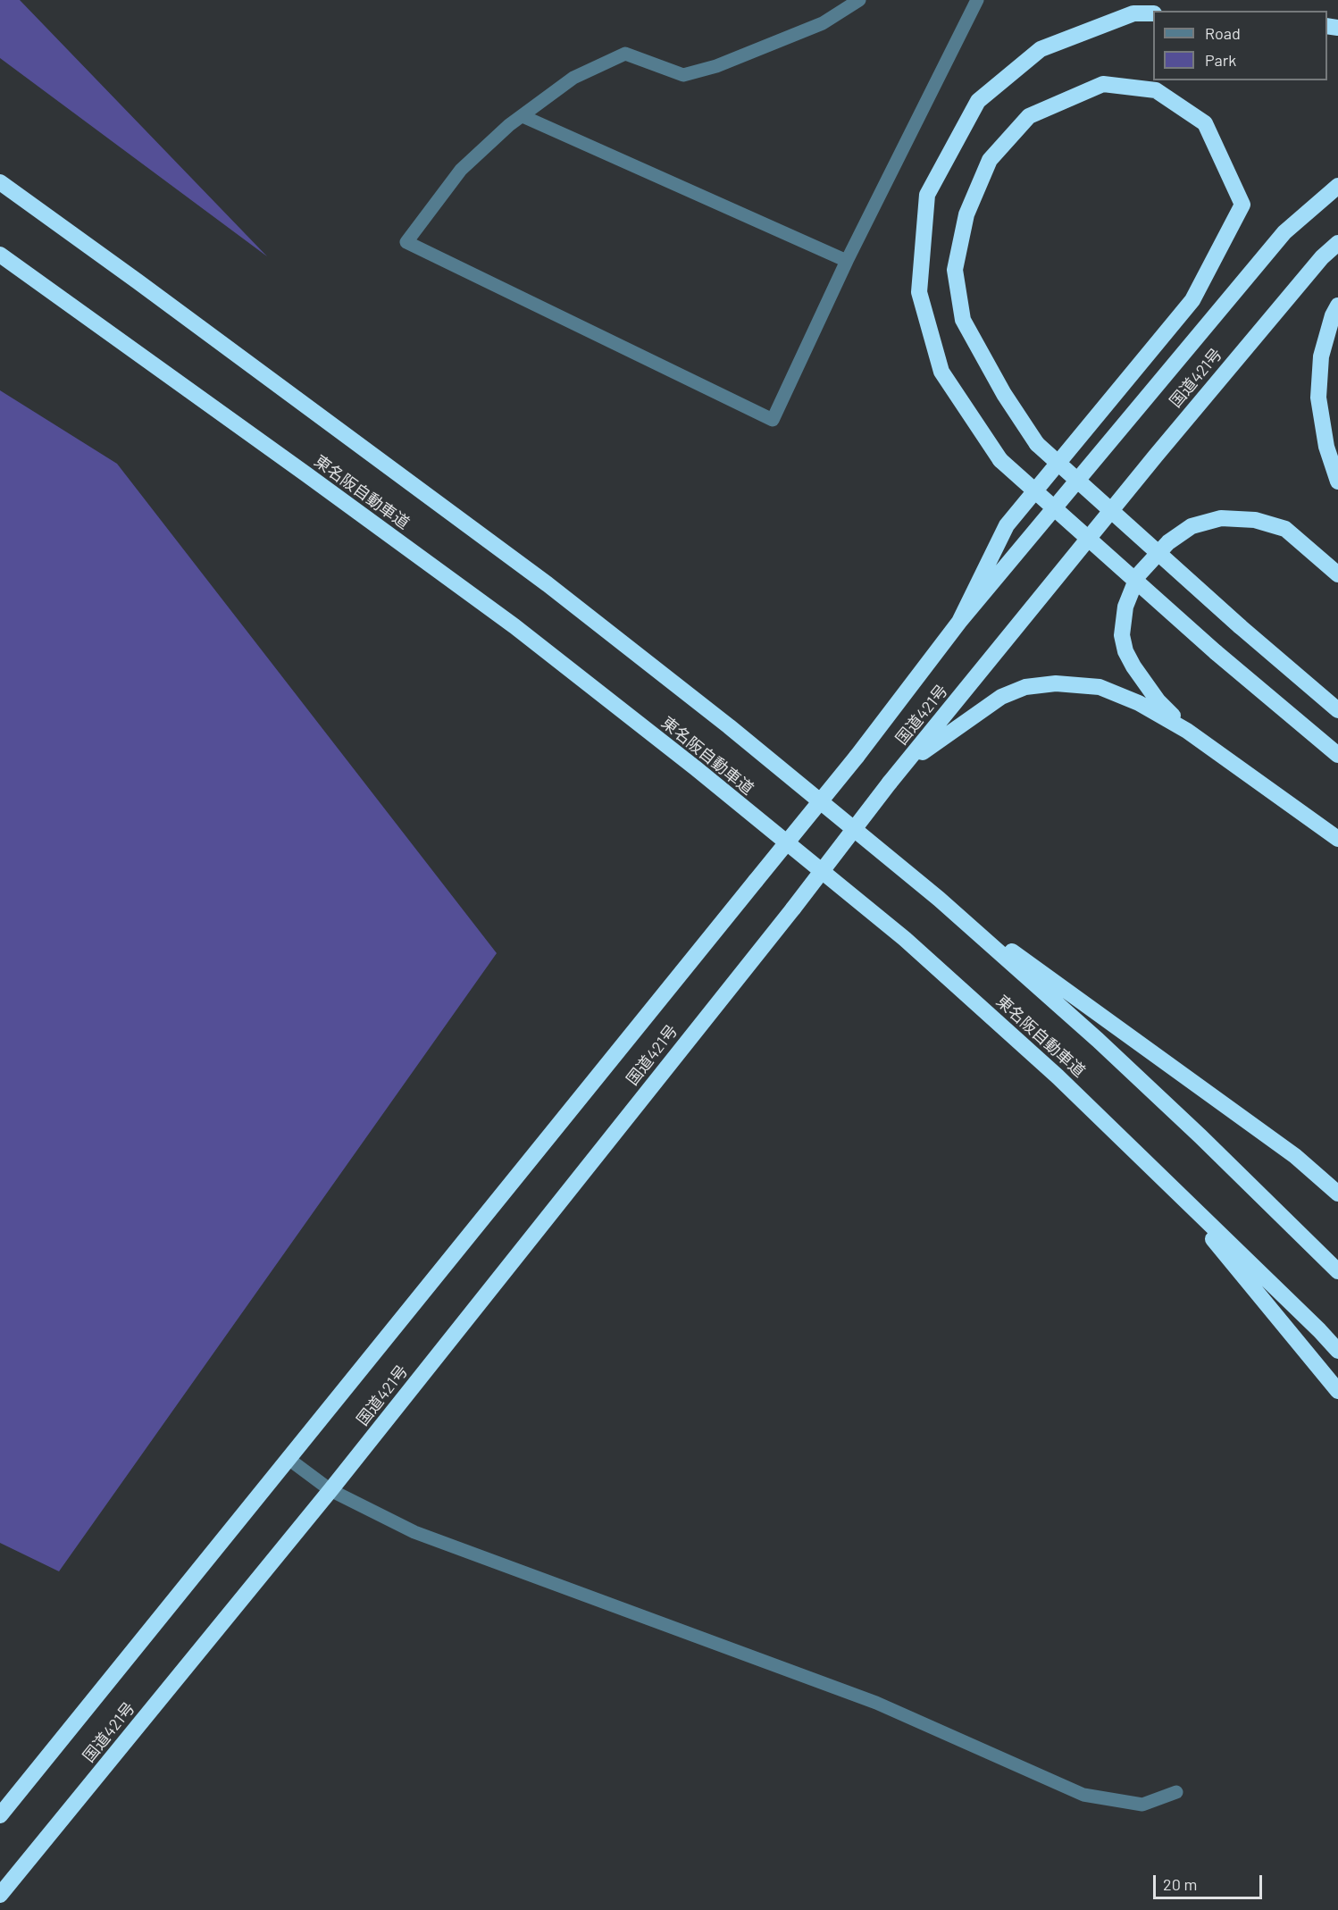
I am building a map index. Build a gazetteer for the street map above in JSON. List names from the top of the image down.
{
  "streets": {
    "highway": ["国道421号", "東名阪自動車道"]
  },
  "legend": ["Road", "Park"],
  "scale_bar": "20 m"
}
